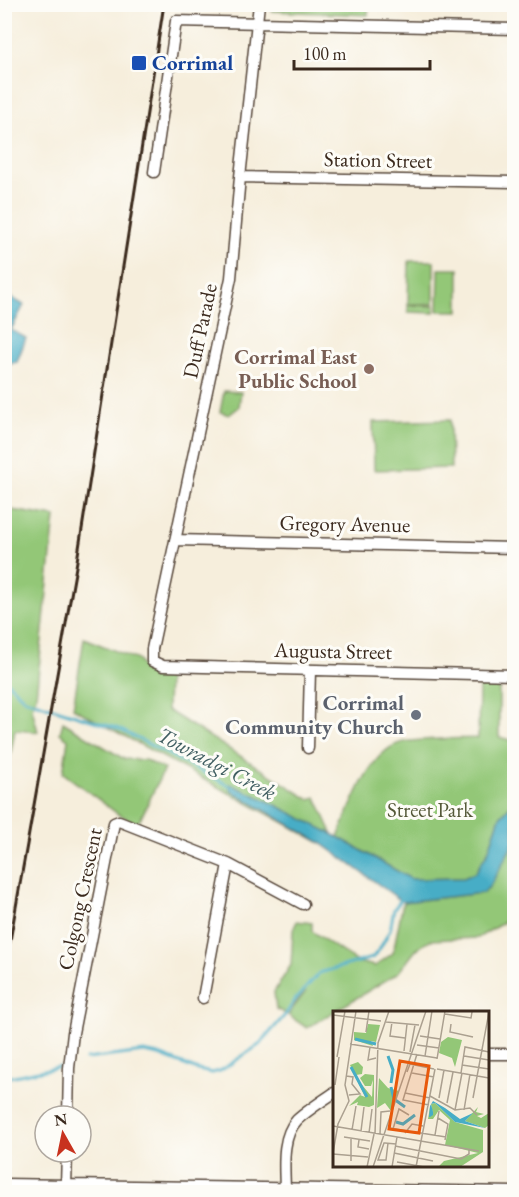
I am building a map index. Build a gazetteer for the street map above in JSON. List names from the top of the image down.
{
  "streets": {
    "street": [
      "Station Street",
      "Duff Parade",
      "Gregory Avenue",
      "Augusta Street",
      "Colgong Crescent"
    ]
  },
  "crossings": [
    ["Station Street", "Duff Parade"],
    ["Duff Parade", "Gregory Avenue"],
    ["Duff Parade", "Augusta Street"]
  ],
  "water": ["Towradgi Creek"],
  "parks": ["Street Park"],
  "places": {
    "transit": ["Corrimal"],
    "other": ["Corrimal East Public School", "Corrimal Community Church"]
  },
  "scale_bar": "100 m",
  "north": "top"
}
